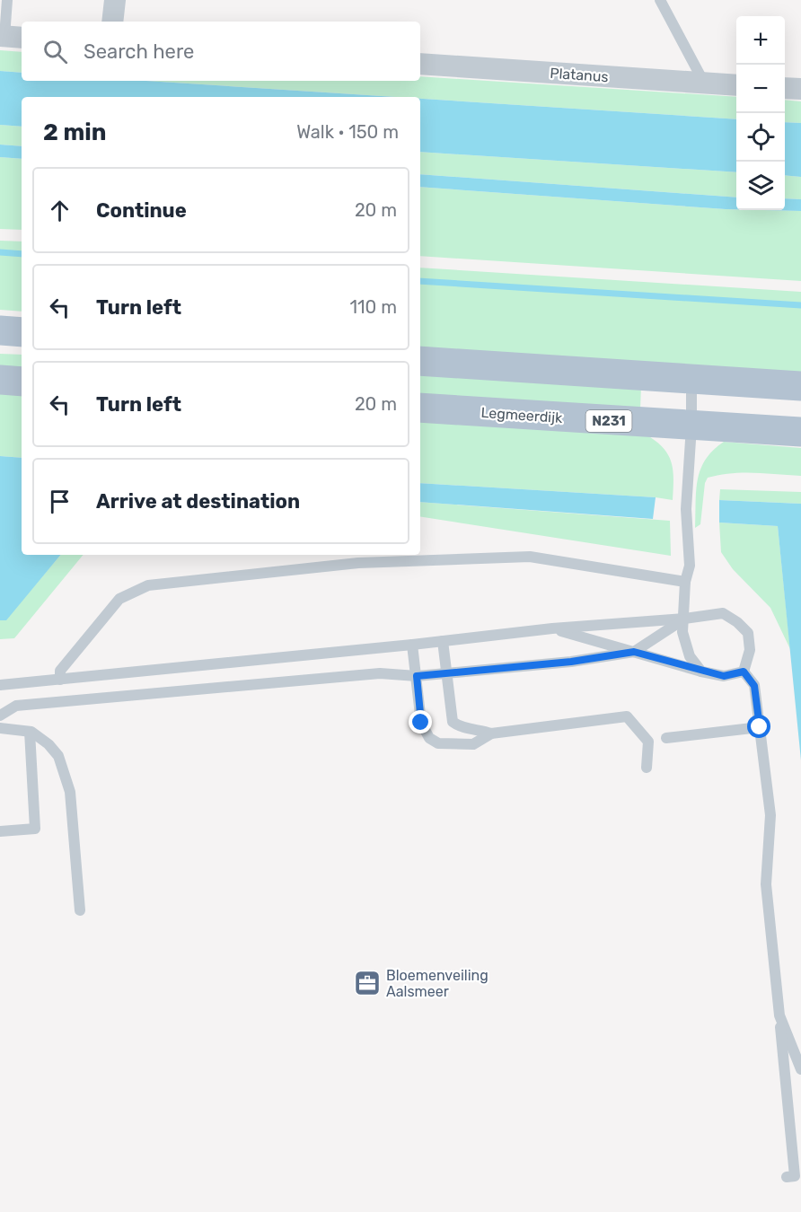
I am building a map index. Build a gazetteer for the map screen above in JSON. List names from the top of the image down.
{
  "streets": {
    "main road": ["Legmeerdijk", "N231"],
    "street": ["Platanus"]
  },
  "places": {
    "office": ["Bloemenveiling Aalsmeer"]
  },
  "page": {
    "map_buttons": ["+", "−"],
    "search": "Search here",
    "heading": ["2 min", "Walk · 150 m"],
    "list": [
      ["Continue", "20 m"],
      ["Turn left", "110 m"],
      ["Turn left", "20 m"],
      "Arrive at destination"
    ]
  }
}
